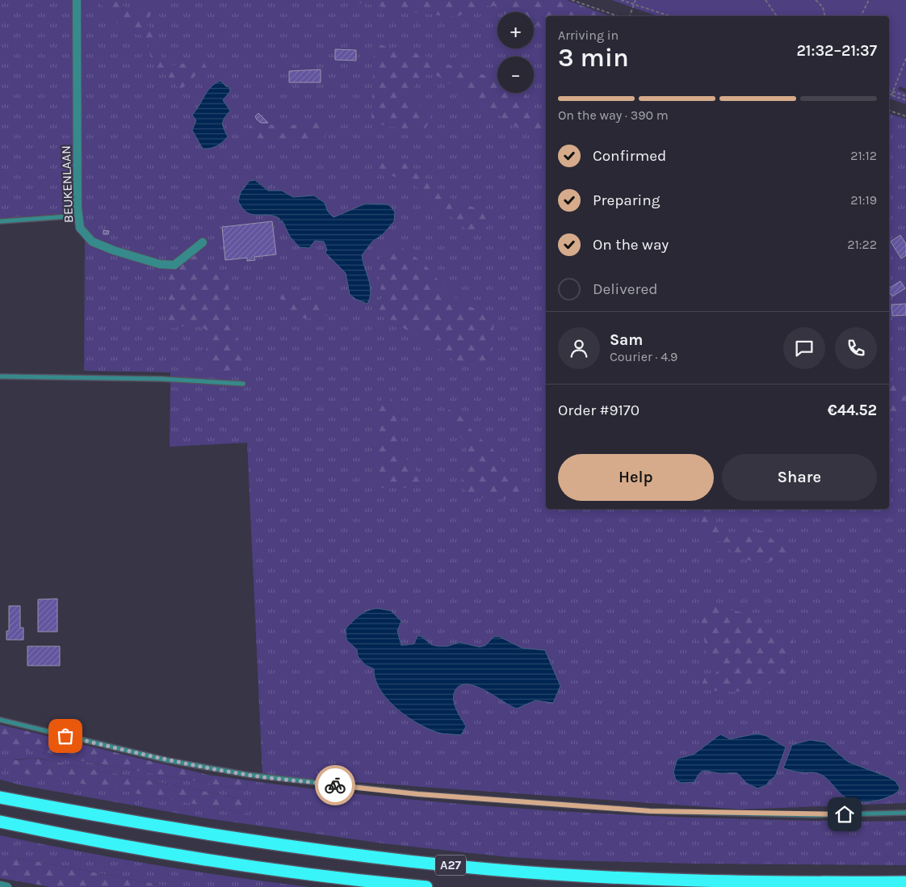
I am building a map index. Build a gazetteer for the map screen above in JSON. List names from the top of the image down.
{
  "streets": {
    "highway": ["A27"],
    "street": ["BEUKENLAAN"]
  },
  "page": {
    "map_buttons": ["+", "−"],
    "heading": ["3 min", "Arriving in", "21:32–21:37"],
    "panel": [
      "Sam",
      "Courier · 4.9",
      "Order #9170",
      "€44.52"
    ],
    "bar": "On the way · 390 m",
    "list": [
      ["Confirmed", "21:12"],
      ["Preparing", "21:19"],
      ["On the way", "21:22"],
      "Delivered"
    ],
    "buttons": ["Help", "Share"]
  }
}
